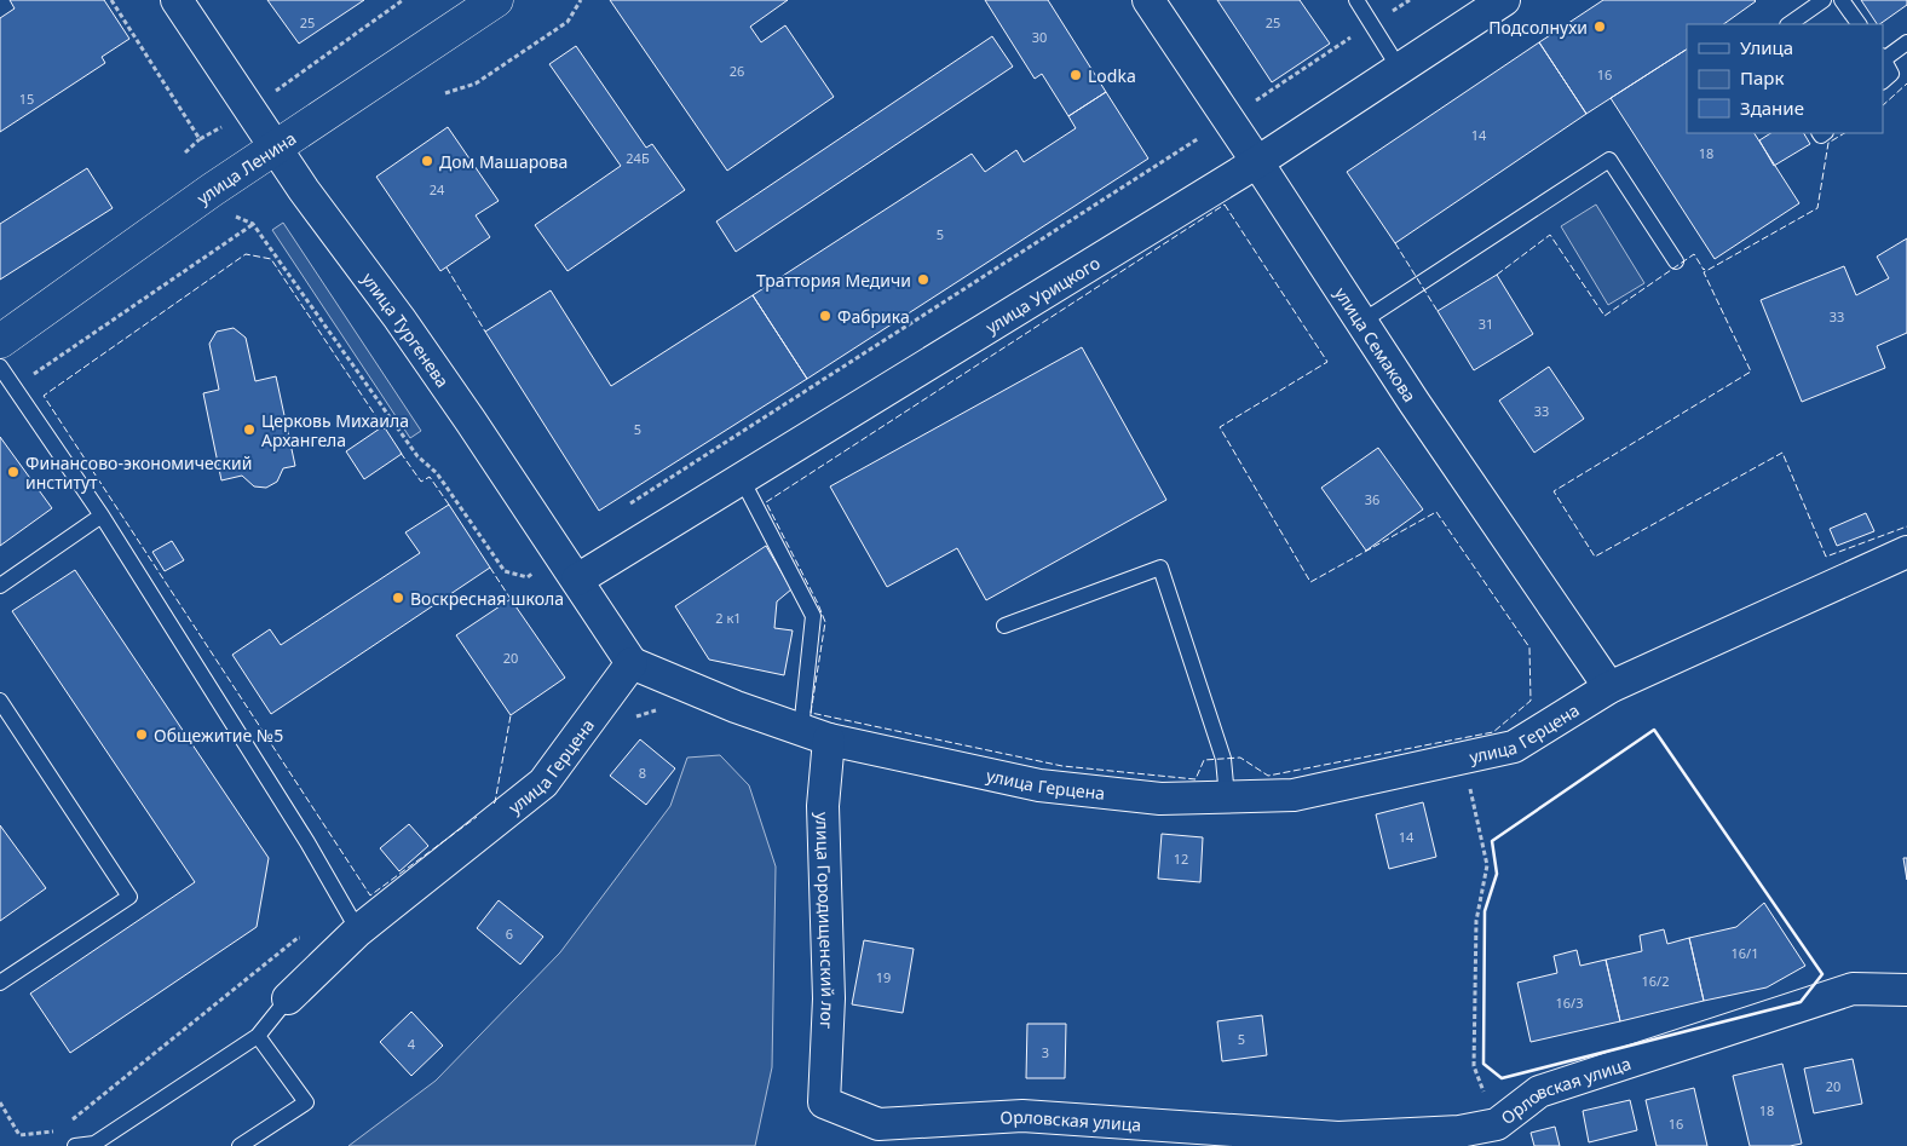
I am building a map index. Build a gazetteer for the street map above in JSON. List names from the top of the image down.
{
  "streets": {
    "main road": ["улица Ленина"],
    "street": [
      "улица Урицкого",
      "улица Тургенева",
      "улица Семакова",
      "улица Герцена",
      "улица Городищенский лог",
      "Орловская улица"
    ]
  },
  "crossings": [
    ["улица Ленина", "улица Тургенева"],
    ["улица Урицкого", "улица Тургенева"],
    ["улица Урицкого", "улица Семакова"],
    ["улица Тургенева", "улица Герцена"],
    ["улица Семакова", "улица Герцена"],
    ["улица Герцена", "улица Городищенский лог"],
    ["улица Городищенский лог", "Орловская улица"]
  ],
  "places": [
    "Подсолнухи",
    "Lodka",
    "Дом Машарова",
    "Траттория Медичи",
    "Фабрика",
    "Церковь Михаила Архангела",
    "Финансово-экономический институт",
    "Воскресная школа",
    "Общежитие №5"
  ],
  "house_numbers": [
    "25",
    "25",
    "30",
    "26",
    "16",
    "15",
    "14",
    "18",
    "24Б",
    "24",
    "5",
    "33",
    "31",
    "33",
    "5",
    "36",
    "2 к1",
    "20",
    "8",
    "14",
    "12",
    "6",
    "16/1",
    "19",
    "16/2",
    "16/3",
    "5",
    "4",
    "3",
    "20",
    "18",
    "16"
  ],
  "legend": ["Улица", "Парк", "Здание"]
}
